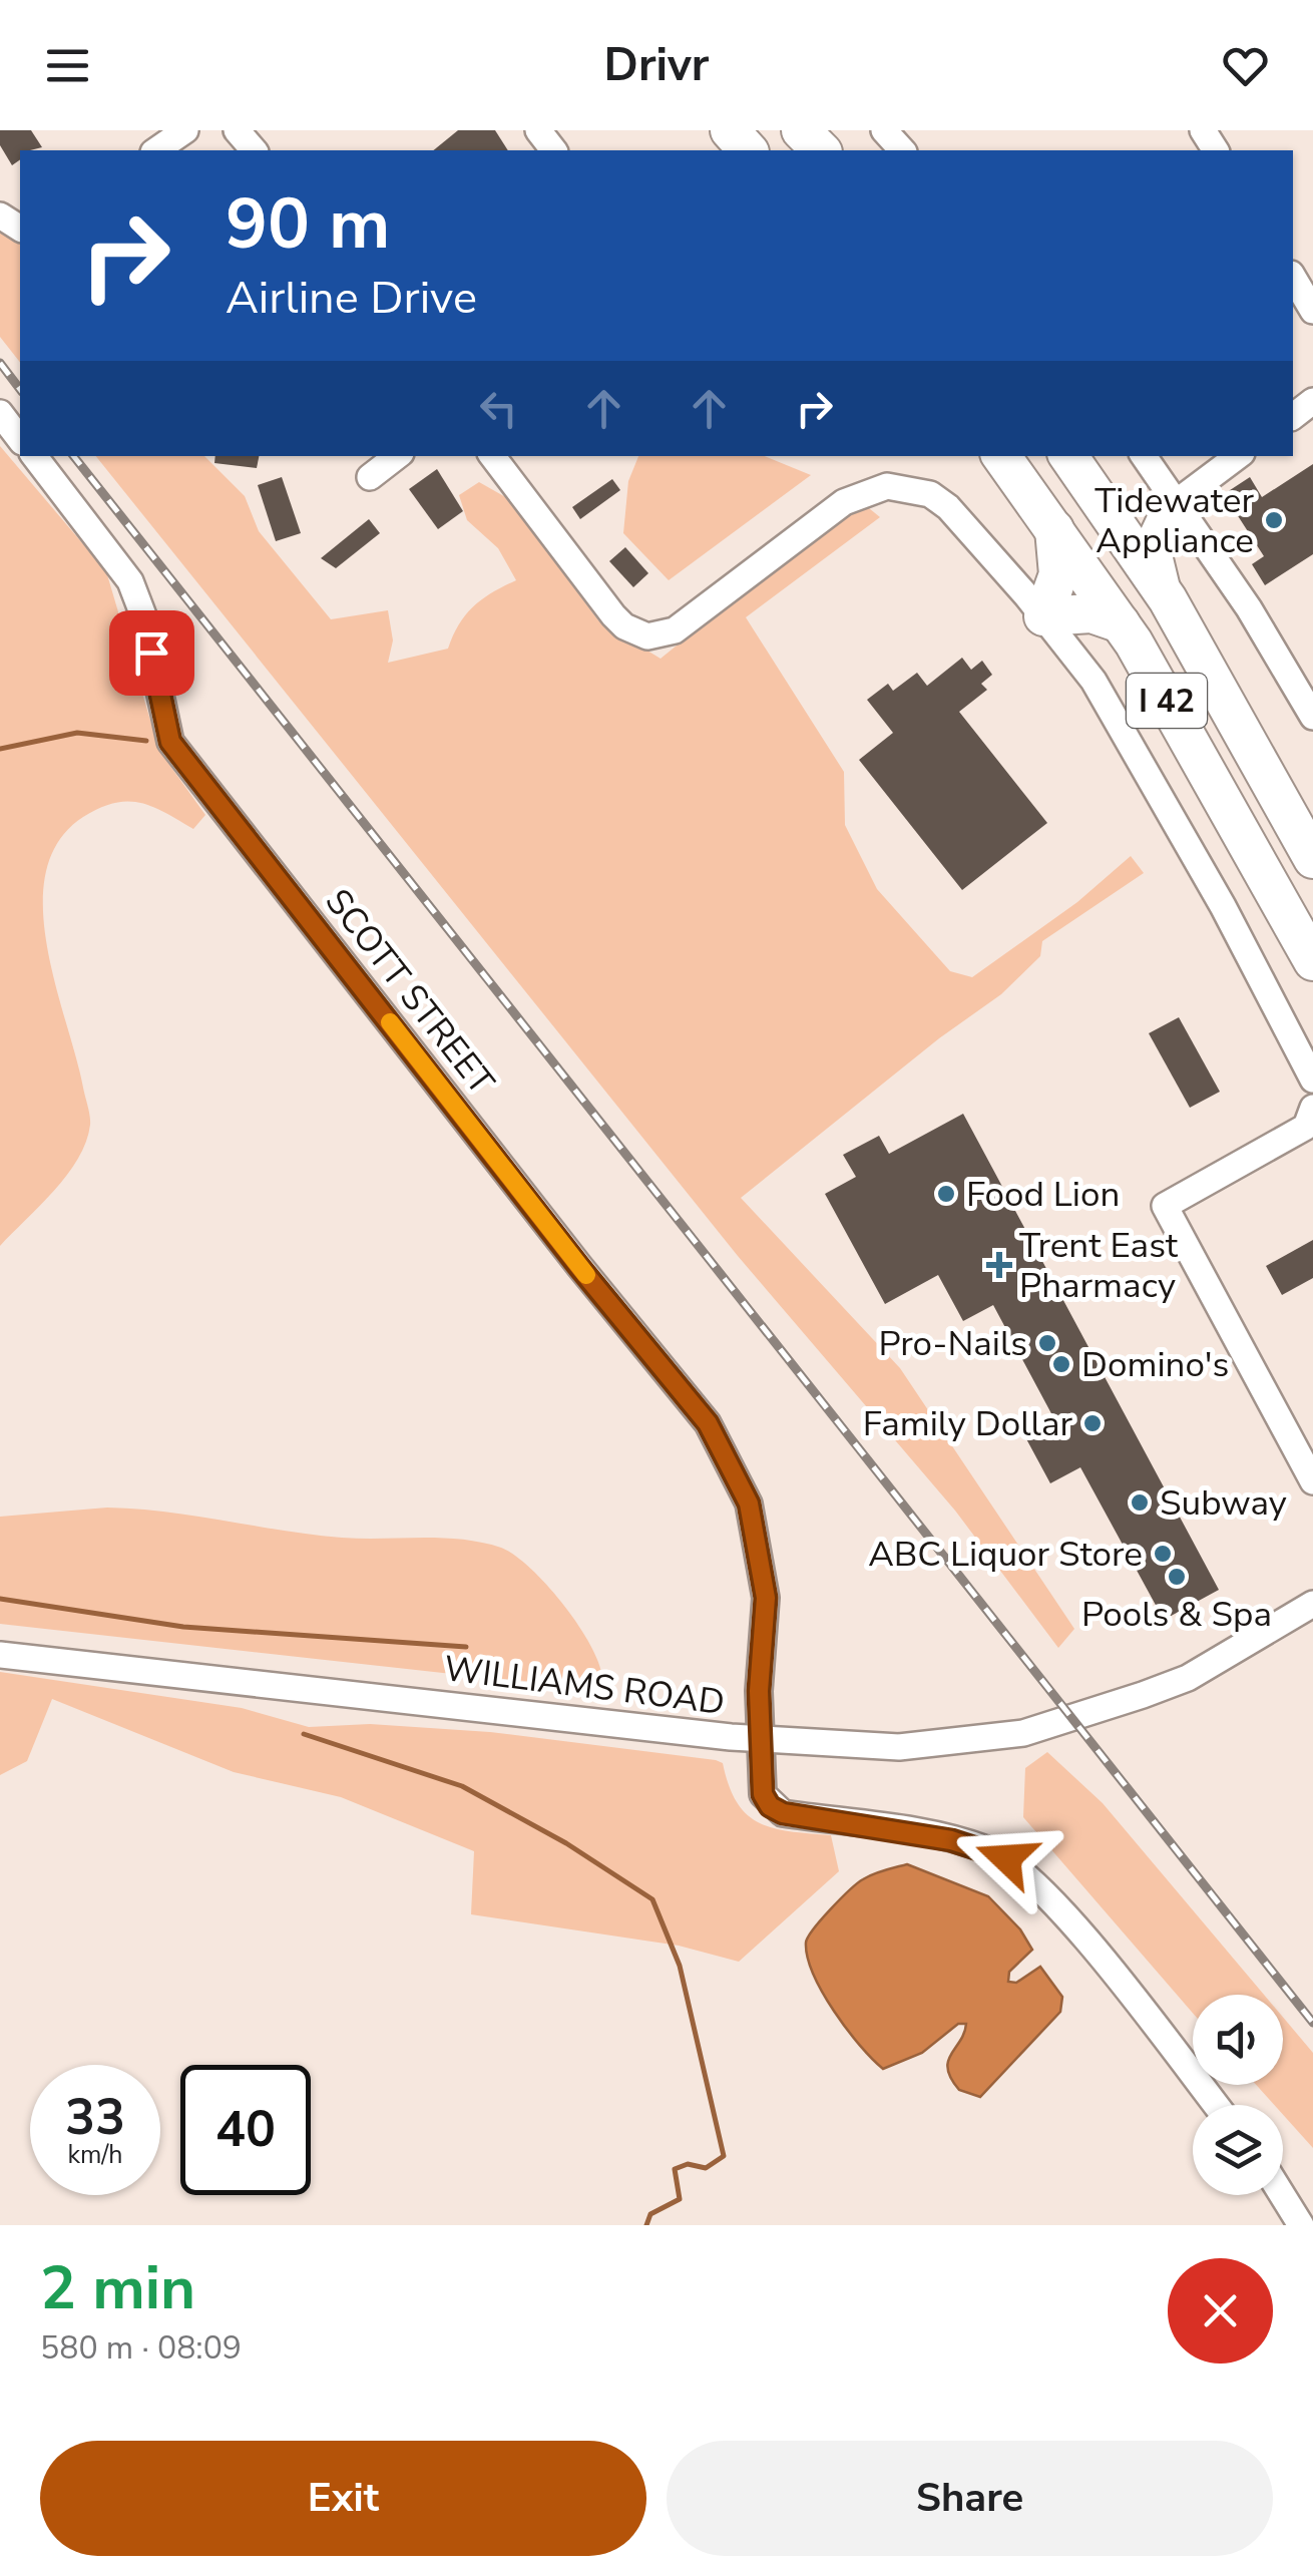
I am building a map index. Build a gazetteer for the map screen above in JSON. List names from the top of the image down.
{
  "streets": {
    "highway": ["I 42"],
    "street": ["SCOTT STREET", "WILLIAMS ROAD"]
  },
  "crossings": [
    ["SCOTT STREET", "WILLIAMS ROAD"]
  ],
  "places": {
    "other": [
      "Tidewater Appliance",
      "Food Lion",
      "Pro-Nails",
      "Domino's",
      "Family Dollar",
      "Subway",
      "ABC Liquor Store",
      "Pools & Spa"
    ],
    "health": ["Trent East Pharmacy"]
  },
  "page": {
    "header": "Drivr",
    "turn": ["90 m", "Airline Drive"],
    "speed": "33 km/h",
    "limit": "40",
    "heading": ["2 min", "580 m · 08:09"],
    "buttons": ["Exit", "Share"]
  }
}
